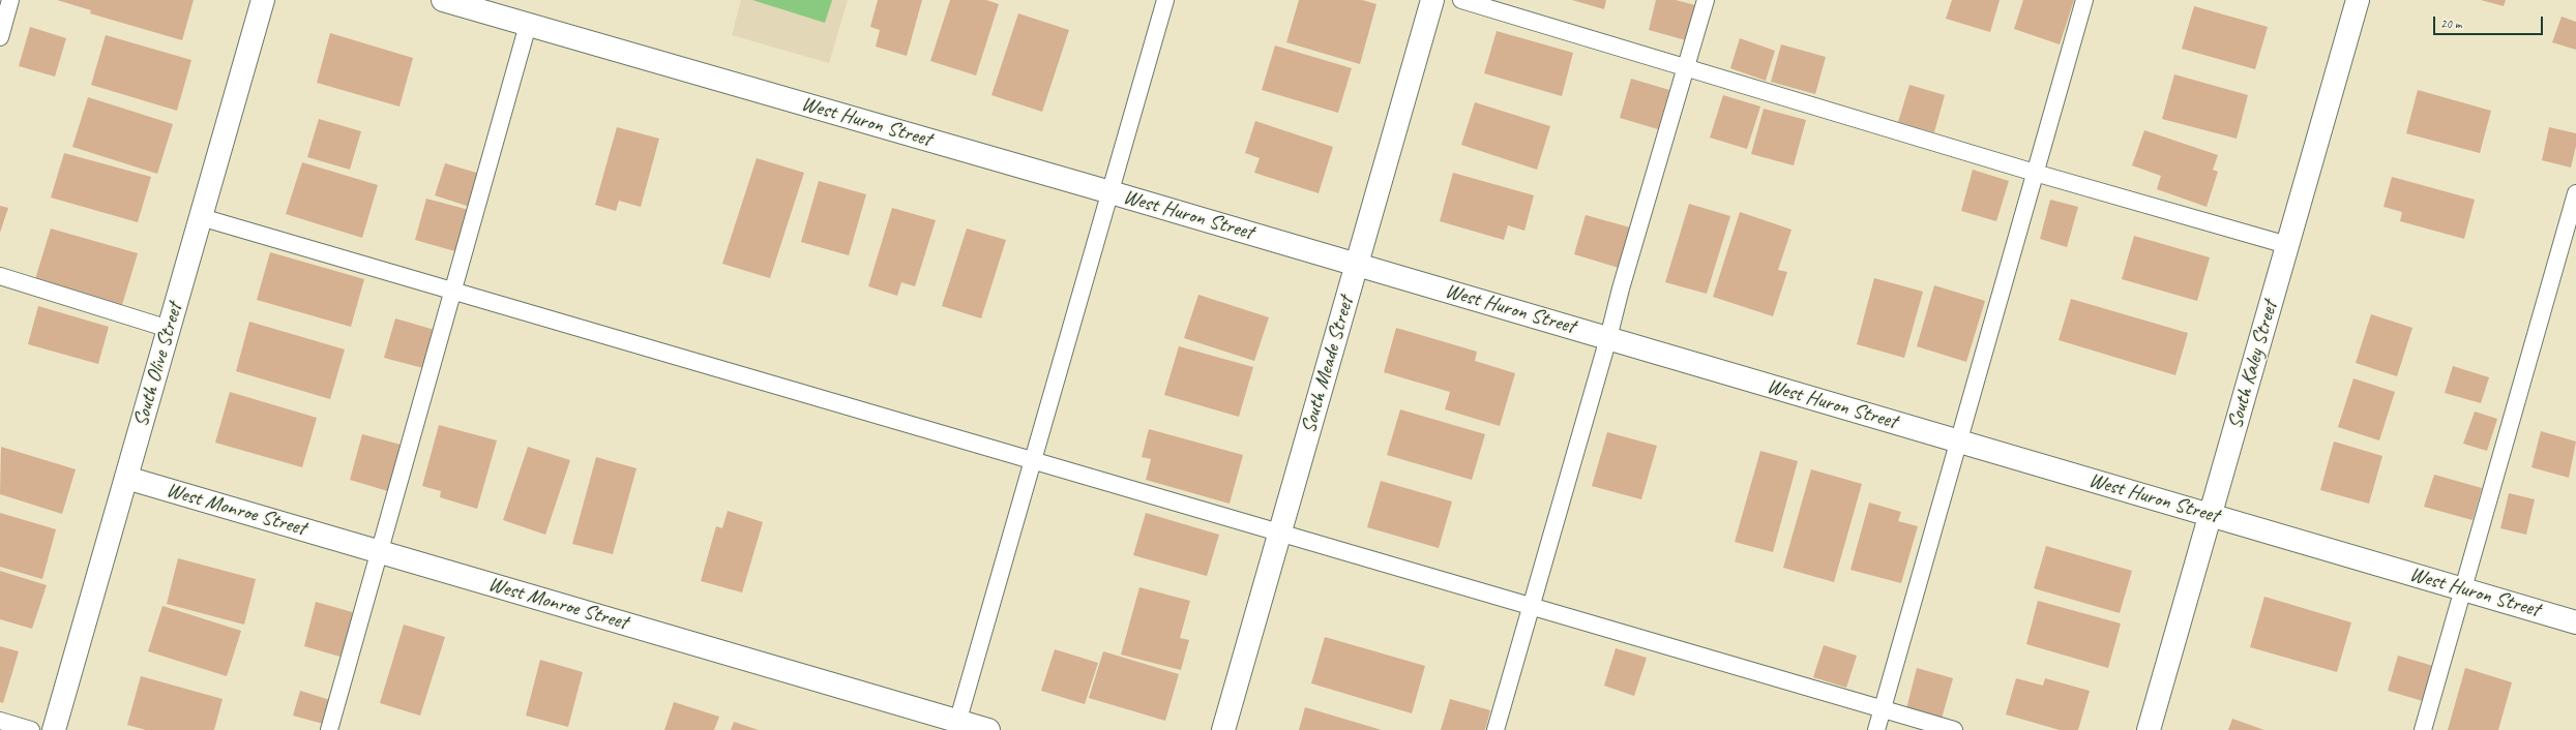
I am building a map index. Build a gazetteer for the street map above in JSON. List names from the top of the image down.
{
  "streets": {
    "street": [
      "West Huron Street",
      "South Olive Street",
      "South Meade Street",
      "South Kaley Street",
      "West Monroe Street"
    ]
  },
  "crossings": [
    ["West Huron Street", "South Meade Street"],
    ["West Huron Street", "South Kaley Street"],
    ["South Olive Street", "West Monroe Street"]
  ],
  "scale_bar": "20 m"
}
